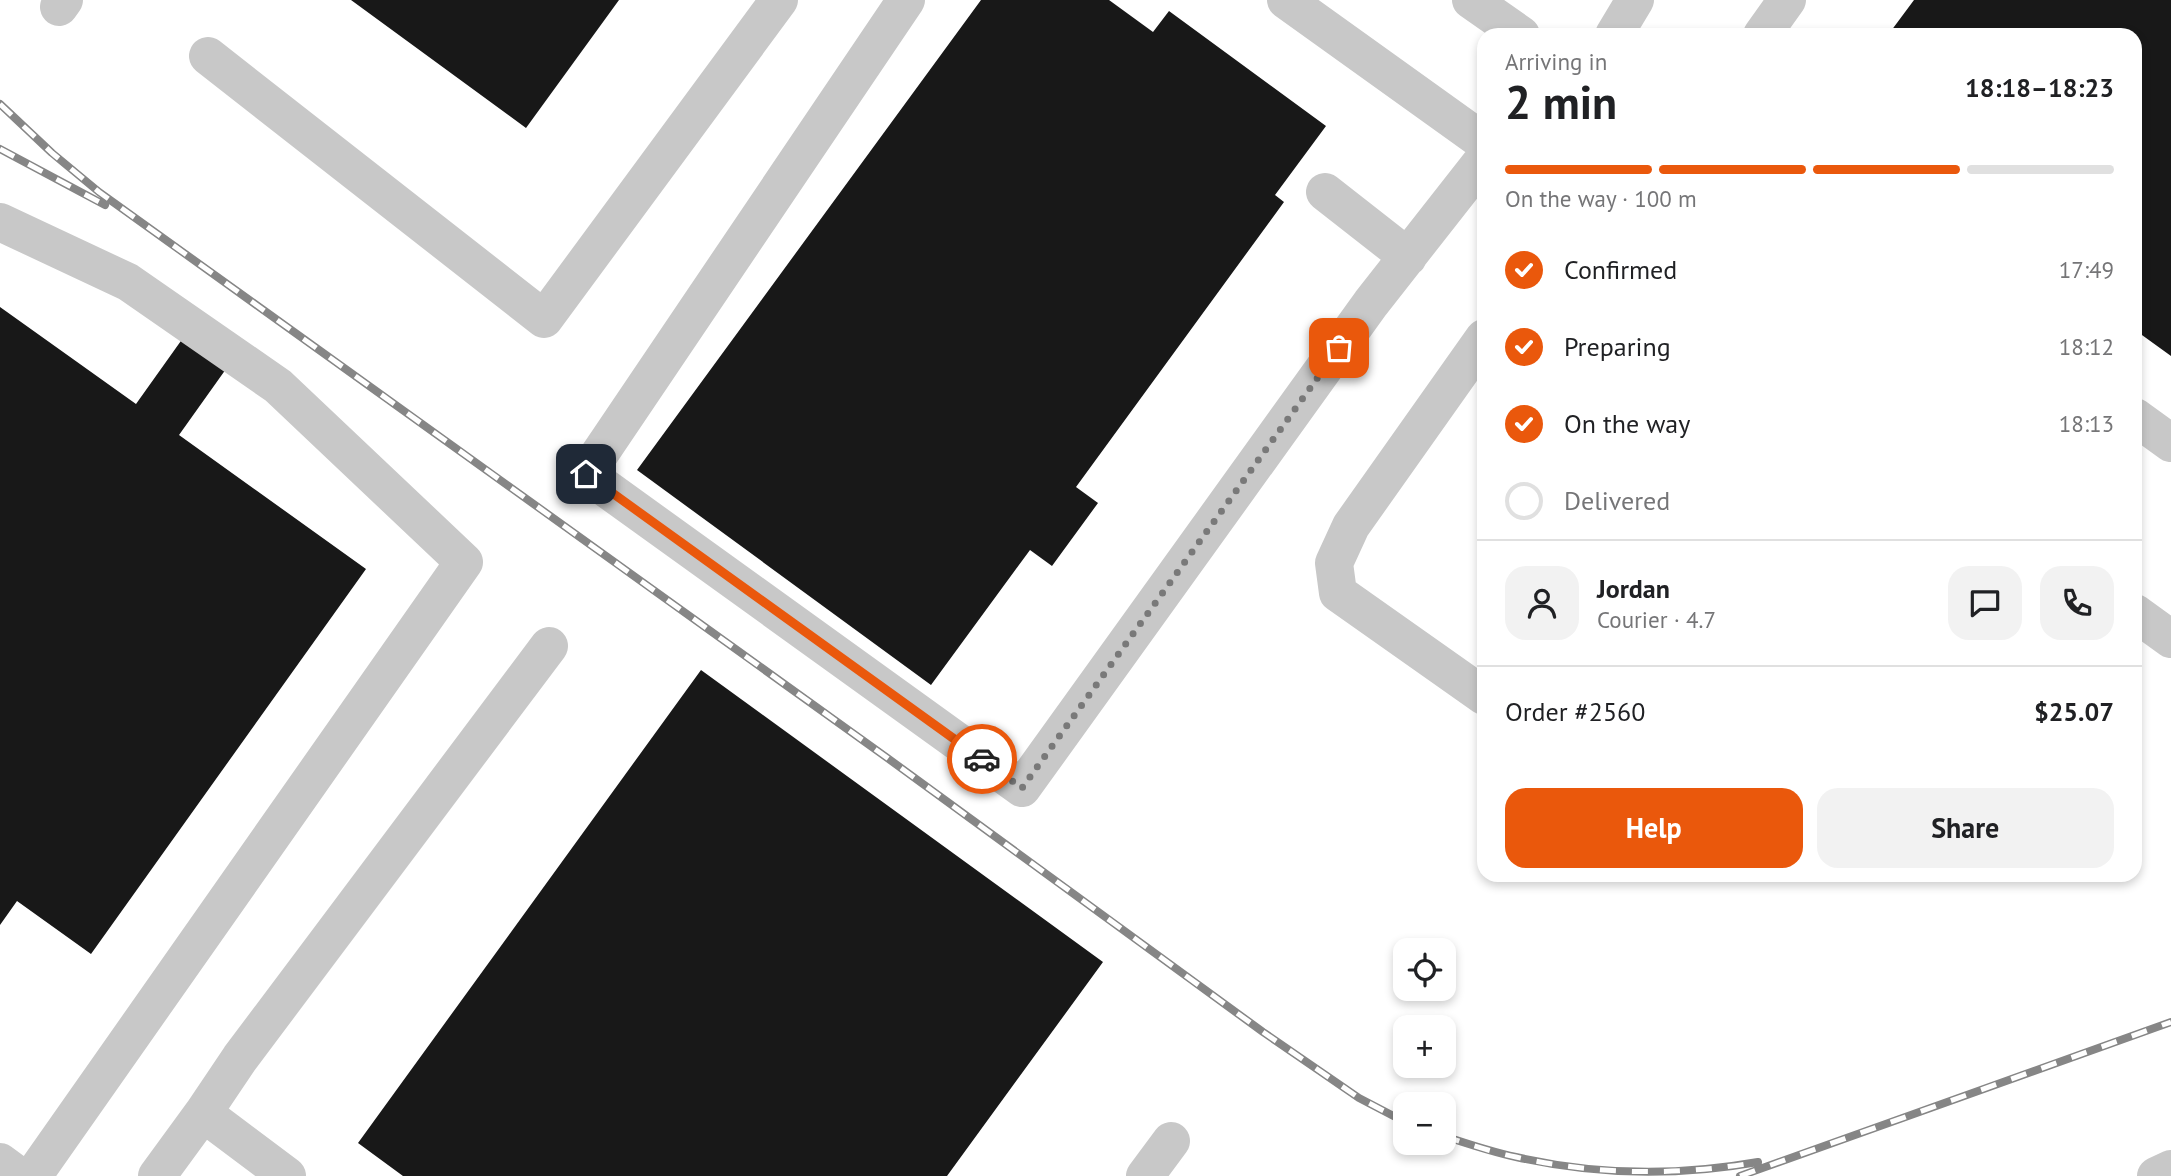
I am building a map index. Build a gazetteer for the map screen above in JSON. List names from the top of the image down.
{
  "page": {
    "heading": ["2 min", "Arriving in", "18:18–18:23"],
    "panel": [
      "Jordan",
      "Courier · 4.7",
      "Order #2560",
      "$25.07"
    ],
    "bar": "On the way · 100 m",
    "list": [
      ["Confirmed", "17:49"],
      ["Preparing", "18:12"],
      ["On the way", "18:13"],
      "Delivered"
    ],
    "buttons": ["Help", "Share"],
    "map_buttons": ["+", "−"]
  }
}
